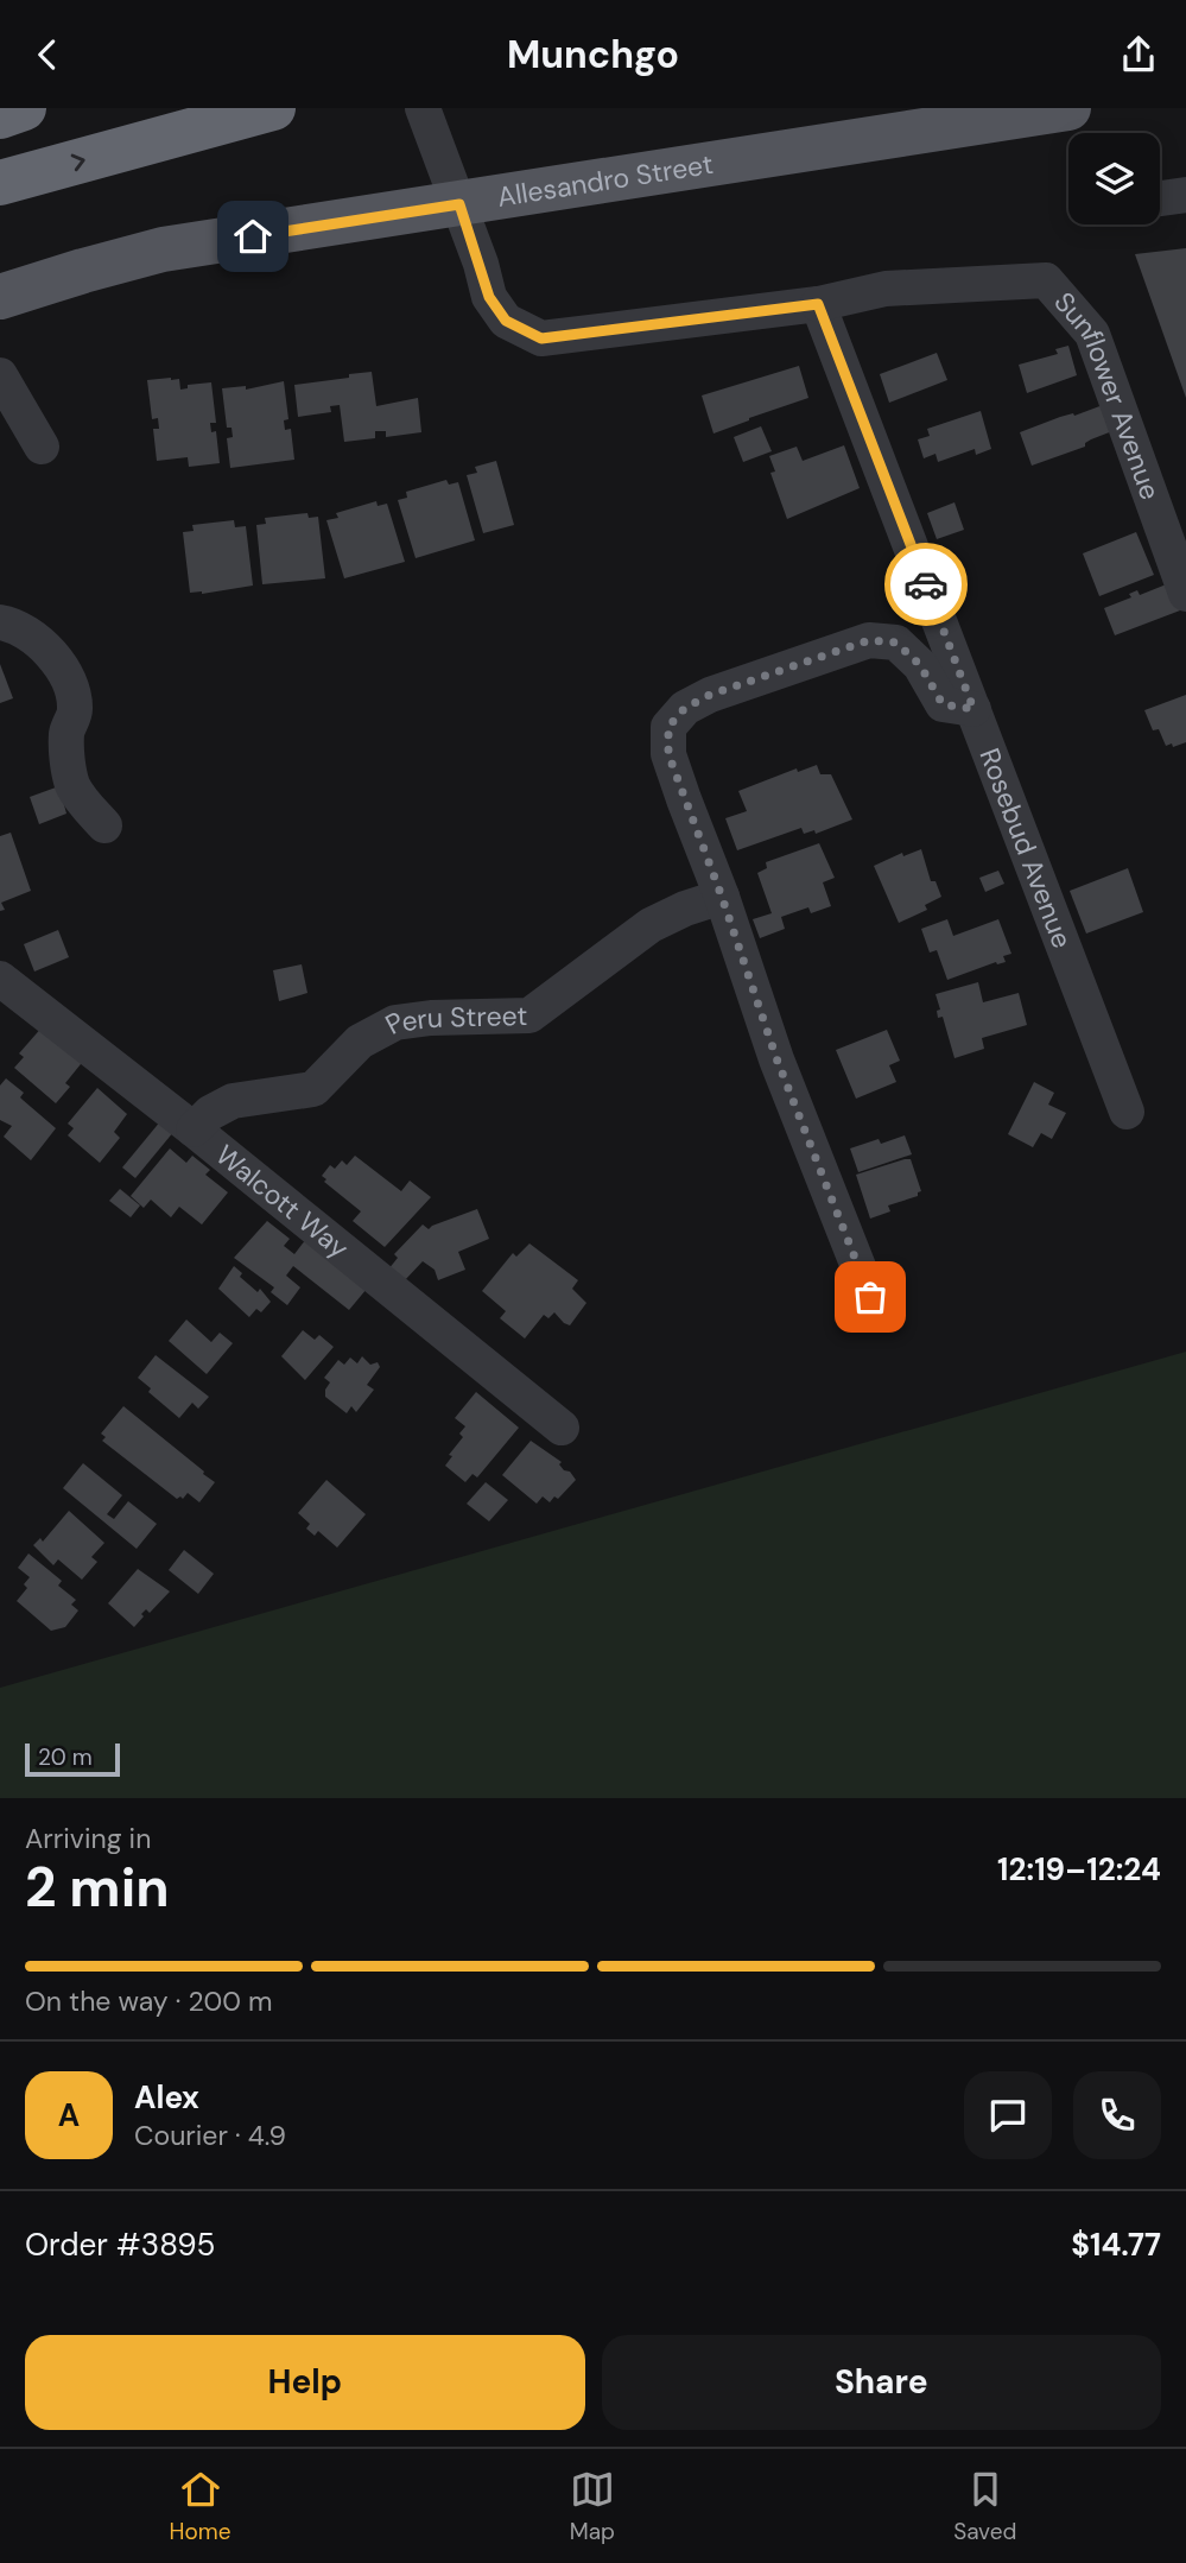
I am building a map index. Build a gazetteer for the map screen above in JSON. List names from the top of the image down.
{
  "streets": {
    "main road": ["Allesandro Street"],
    "street": [
      "Sunflower Avenue",
      "Rosebud Avenue",
      "Peru Street",
      "Walcott Way"
    ]
  },
  "crossings": [
    ["Sunflower Avenue", "Rosebud Avenue"],
    ["Peru Street", "Walcott Way"]
  ],
  "scale_bar": "20 m",
  "page": {
    "header": "Munchgo",
    "scale": "20 m",
    "heading": ["2 min", "Arriving in", "12:19–12:24"],
    "panel": [
      "Alex",
      "Courier · 4.9",
      "Order #3895",
      "$14.77"
    ],
    "bar": "On the way · 200 m",
    "round": "A",
    "buttons": ["Help", "Share"],
    "tabs": ["Home", "Map", "Saved"]
  }
}
